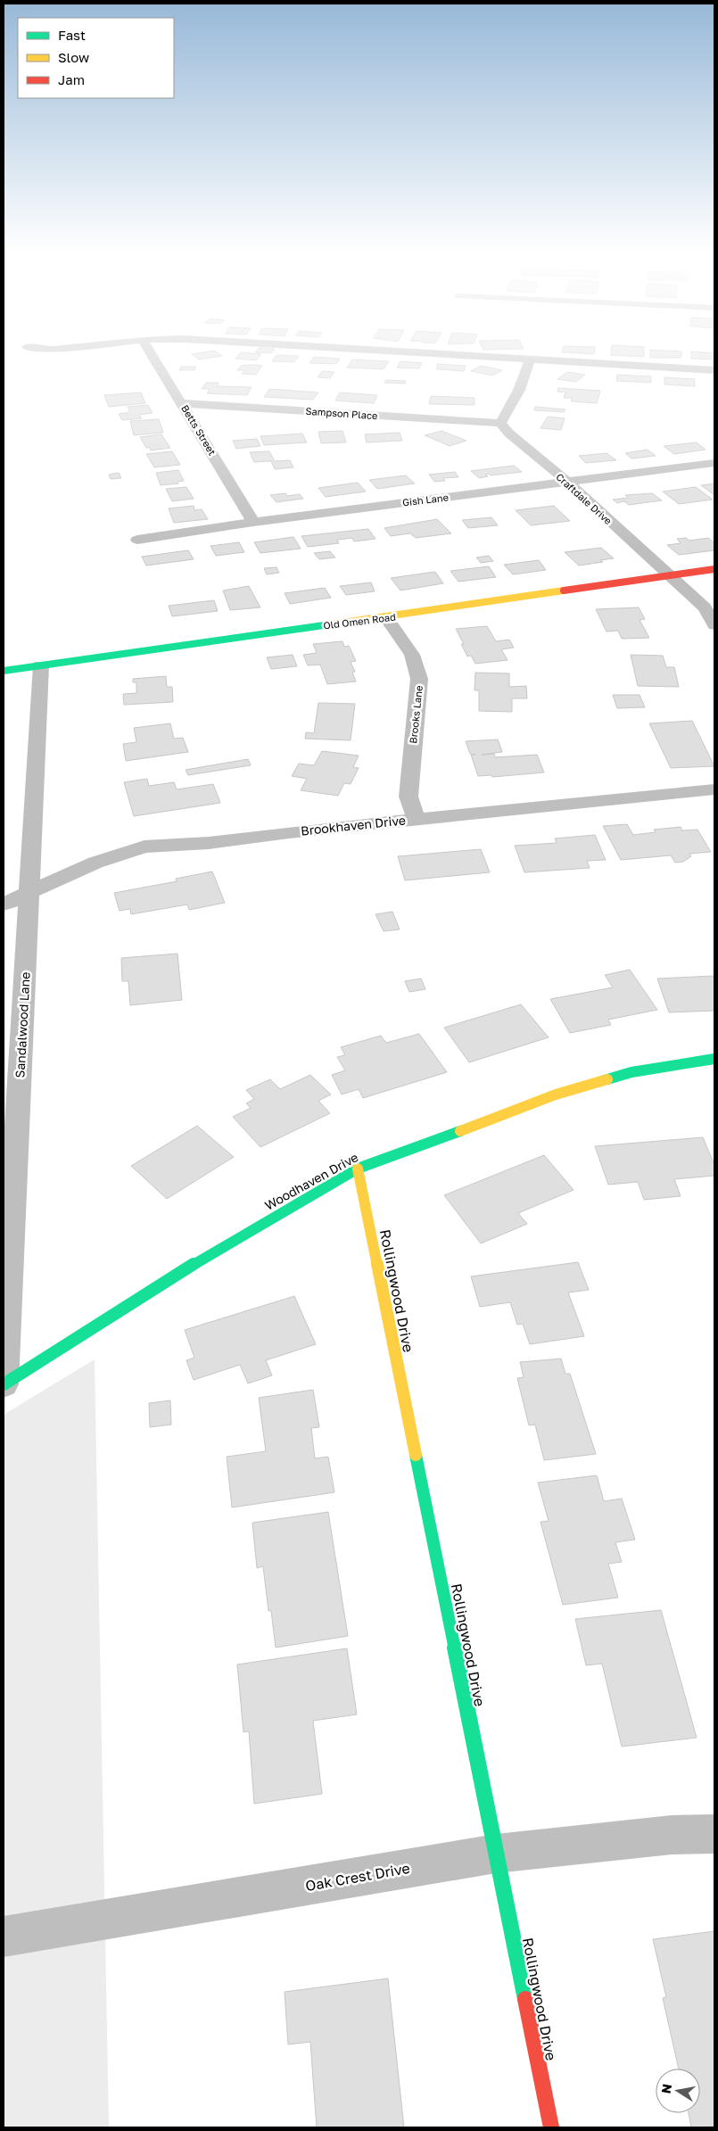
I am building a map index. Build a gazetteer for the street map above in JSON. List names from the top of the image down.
{
  "streets": {
    "street": [
      "Sampson Place",
      "Betts Street",
      "Craftdale Drive",
      "Gish Lane",
      "Old Omen Road",
      "Brooks Lane",
      "Brookhaven Drive",
      "Sandalwood Lane",
      "Woodhaven Drive",
      "Rollingwood Drive",
      "Oak Crest Drive"
    ]
  },
  "crossings": [
    ["Sampson Place", "Betts Street"],
    ["Sampson Place", "Craftdale Drive"],
    ["Betts Street", "Gish Lane"],
    ["Craftdale Drive", "Gish Lane"],
    ["Craftdale Drive", "Old Omen Road"],
    ["Old Omen Road", "Brooks Lane"],
    ["Old Omen Road", "Sandalwood Lane"],
    ["Brooks Lane", "Brookhaven Drive"],
    ["Brookhaven Drive", "Sandalwood Lane"],
    ["Sandalwood Lane", "Woodhaven Drive"],
    ["Woodhaven Drive", "Rollingwood Drive"],
    ["Rollingwood Drive", "Oak Crest Drive"]
  ],
  "legend": ["Fast", "Slow", "Jam"],
  "north": "left"
}
